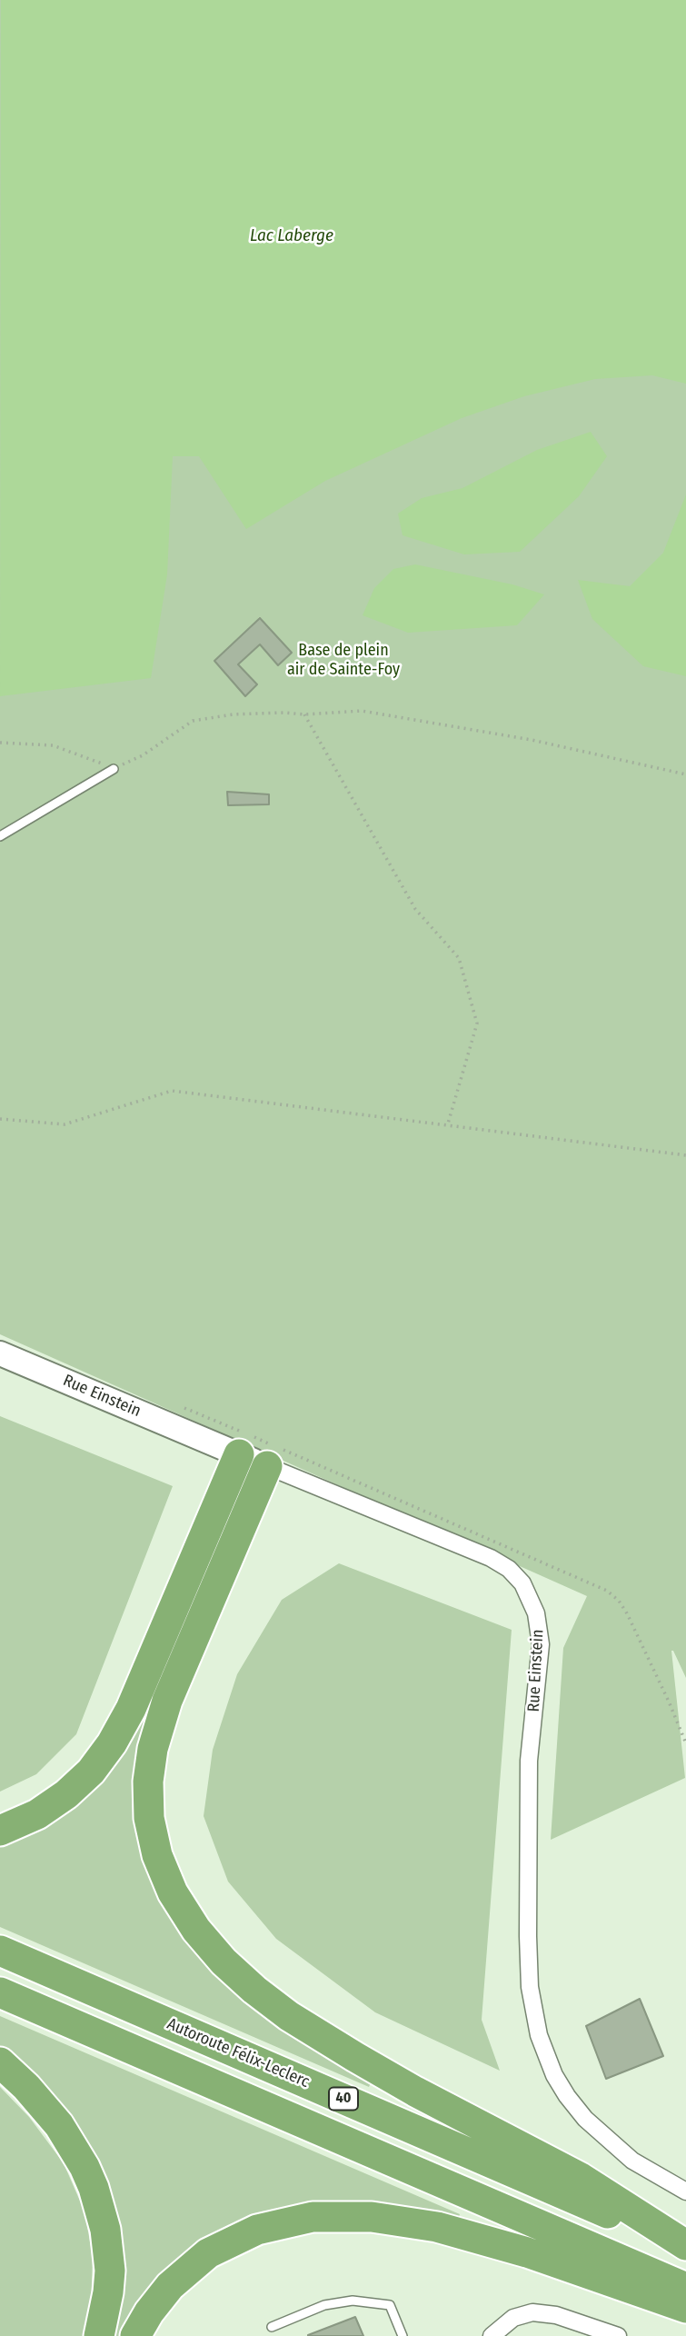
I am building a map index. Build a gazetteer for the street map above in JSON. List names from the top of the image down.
{
  "streets": {
    "highway": ["Autoroute Félix-Leclerc", "40"],
    "street": ["Rue Einstein"]
  },
  "water": ["Lac Laberge"],
  "parks": ["Base de plein air de Sainte-Foy"]
}
